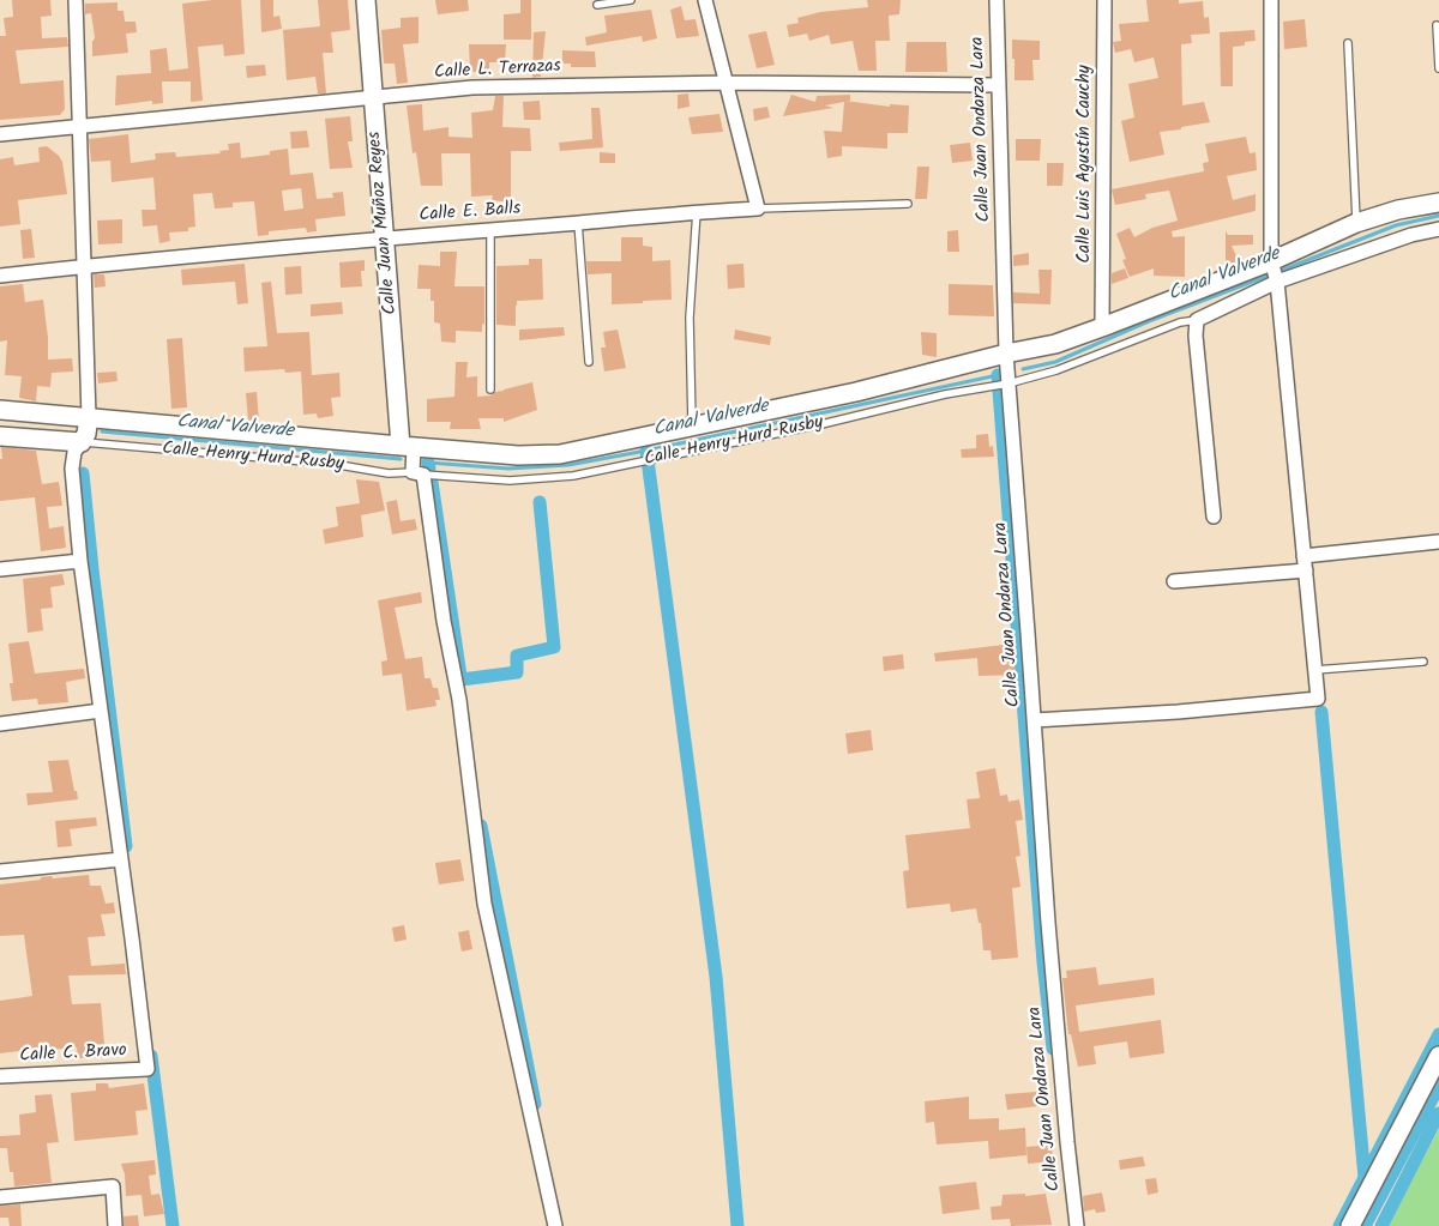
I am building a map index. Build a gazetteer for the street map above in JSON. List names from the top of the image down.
{
  "streets": {
    "street": [
      "Calle L. Terrazas",
      "Calle Juan Ondarza Lara",
      "Calle Luis Agustín Cauchy",
      "Calle E. Balls",
      "Calle Juan Muñoz Reyes",
      "Calle Henry Hurd Rusby",
      "Calle C. Bravo"
    ]
  },
  "crossings": [
    ["Calle L. Terrazas", "Calle Juan Ondarza Lara"],
    ["Calle L. Terrazas", "Calle Juan Muñoz Reyes"],
    ["Calle Juan Ondarza Lara", "Calle Henry Hurd Rusby"],
    ["Calle Luis Agustín Cauchy", "Calle Henry Hurd Rusby"],
    ["Calle E. Balls", "Calle Juan Muñoz Reyes"],
    ["Calle Juan Muñoz Reyes", "Calle Henry Hurd Rusby"]
  ],
  "water": ["Canal Valverde"]
}
